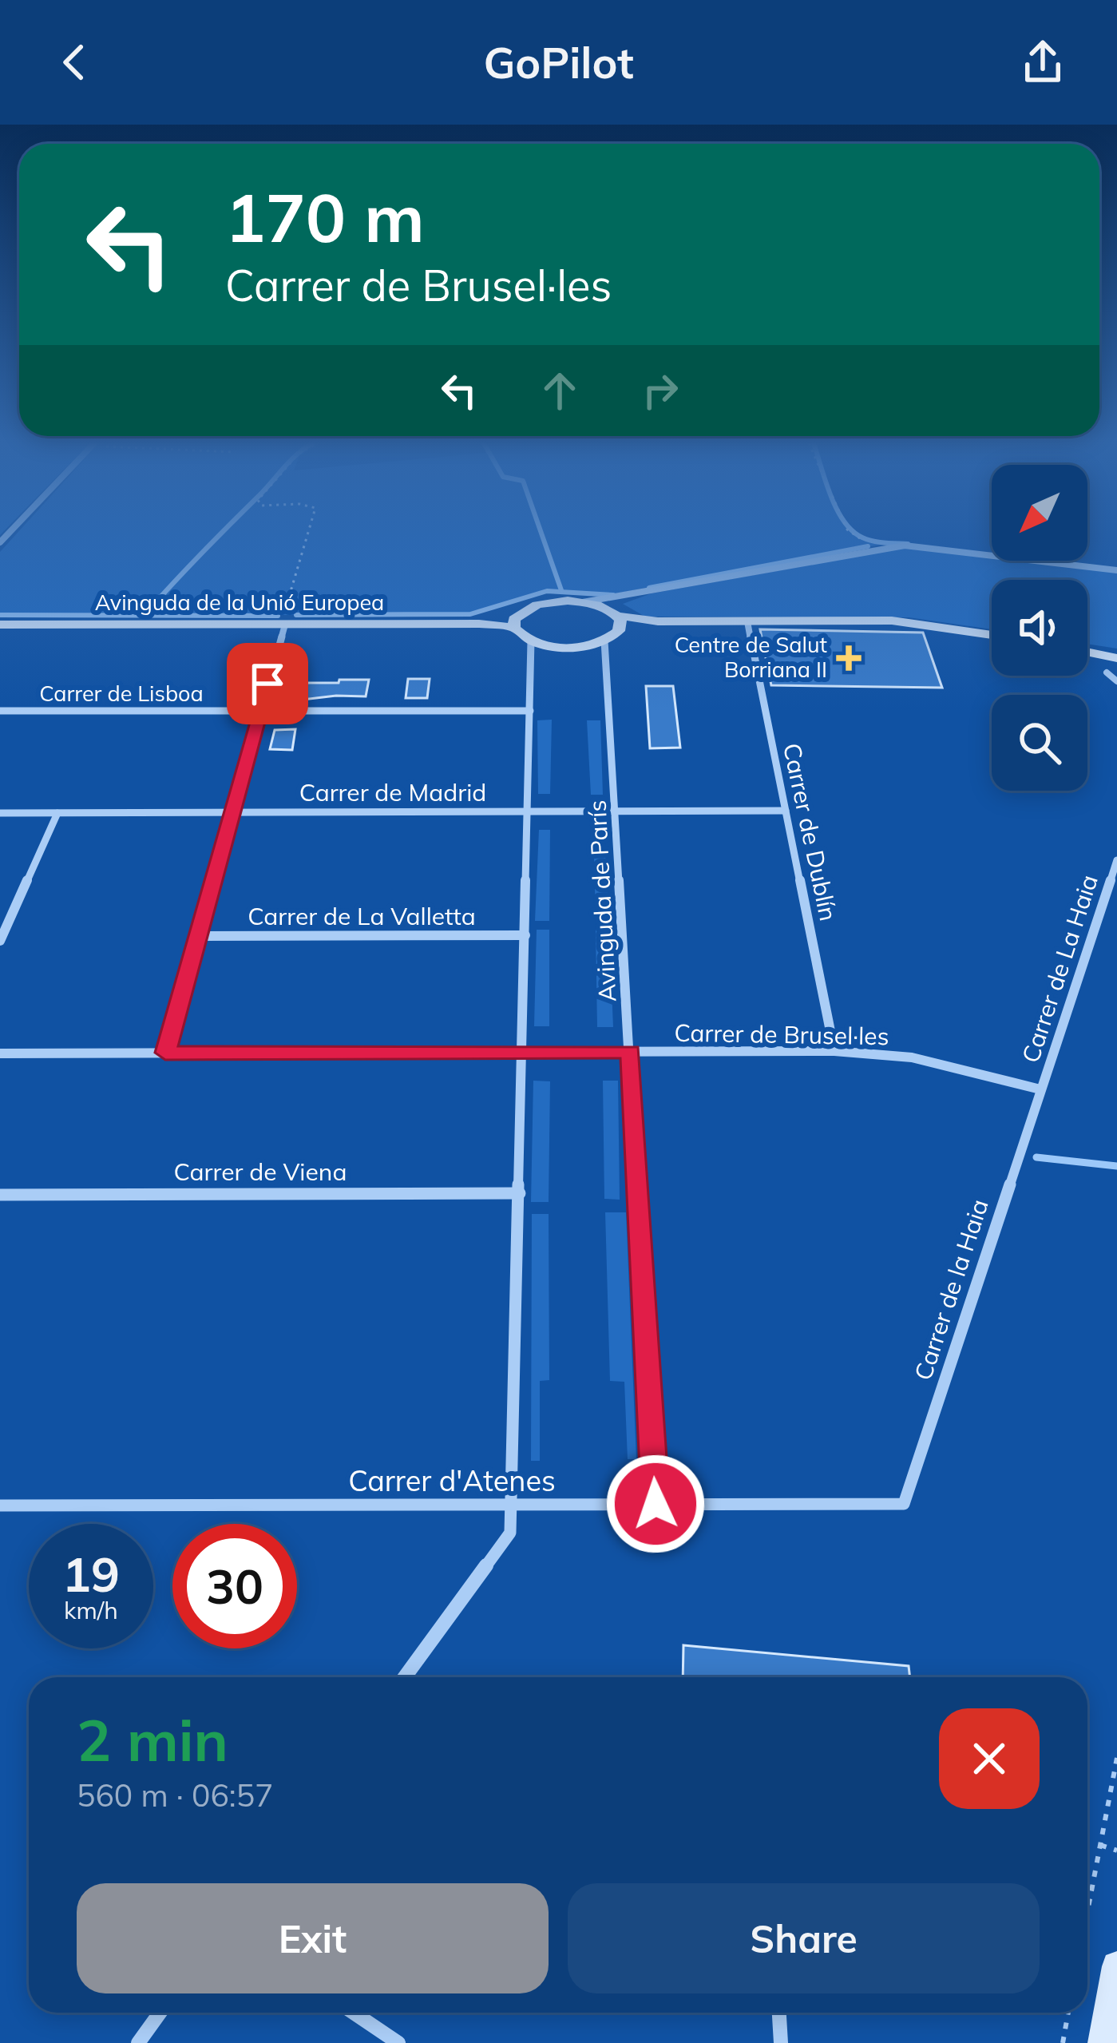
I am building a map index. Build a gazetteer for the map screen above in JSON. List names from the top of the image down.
{
  "streets": {
    "street": [
      "Avinguda de la Unió Europea",
      "Carrer de Lisboa",
      "Carrer de Madrid",
      "Carrer de Dublín",
      "Avinguda de París",
      "Carrer de La Valletta",
      "Carrer de La Haia",
      "Carrer de Brusel·les",
      "Carrer de Viena",
      "Carrer de la Haia",
      "Carrer d'Atenes"
    ]
  },
  "crossings": [
    ["Carrer de Madrid", "Carrer de Dublín"],
    ["Carrer de Madrid", "Avinguda de París"],
    ["Carrer de Dublín", "Carrer de Brusel·les"],
    ["Avinguda de París", "Carrer de Brusel·les"],
    ["Avinguda de París", "Carrer d'Atenes"],
    ["Carrer de La Haia", "Carrer de Brusel·les"],
    ["Carrer de La Haia", "Carrer de la Haia"],
    ["Carrer de Brusel·les", "Carrer de la Haia"],
    ["Carrer de la Haia", "Carrer d'Atenes"]
  ],
  "places": {
    "health": ["Centre de Salut Borriana II"]
  },
  "north": "bottom left",
  "page": {
    "header": "GoPilot",
    "turn": ["170 m", "Carrer de Brusel·les"],
    "speed": "19 km/h",
    "limit": "30",
    "heading": ["2 min", "560 m · 06:57"],
    "buttons": ["Exit", "Share"]
  }
}
